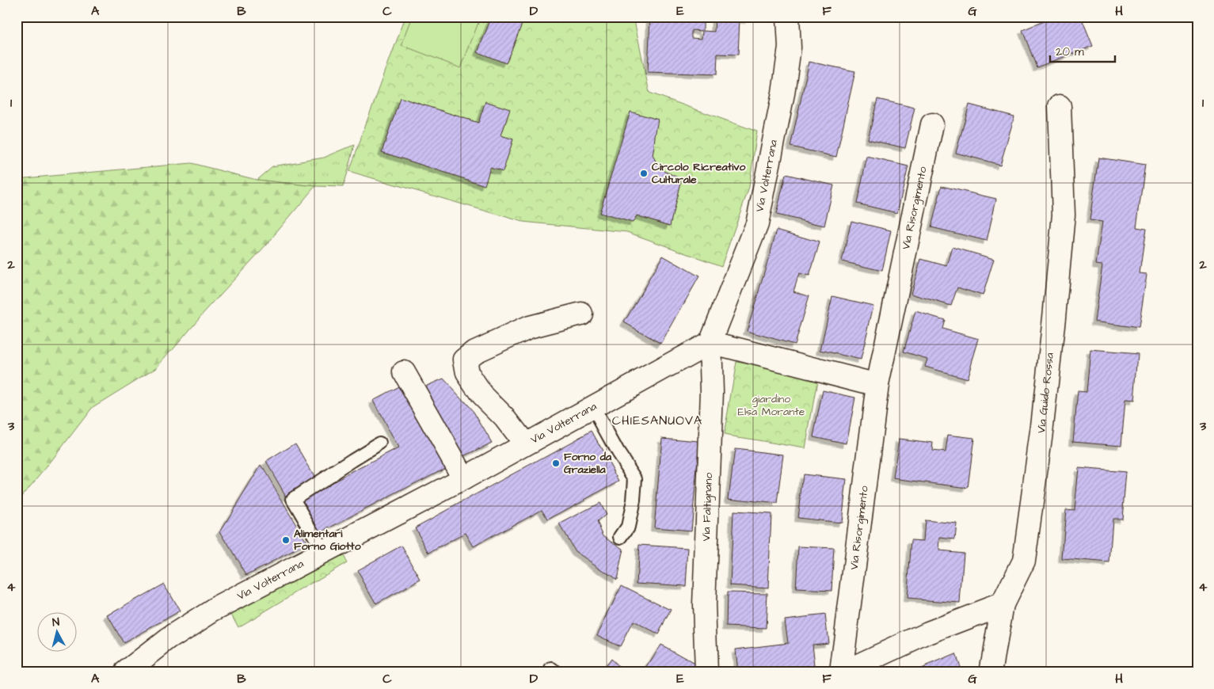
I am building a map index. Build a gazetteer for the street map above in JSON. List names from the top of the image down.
{
  "streets": {
    "street": [
      "Via Volterrana",
      "Via Risorgimento",
      "Via Guido Rossa",
      "Via Faltignano"
    ]
  },
  "crossings": [
    ["Via Volterrana", "Via Faltignano"]
  ],
  "districts": ["CHIESANUOVA"],
  "parks": ["giardino Elsa Morante"],
  "places": ["Circolo Ricreativo Culturale", "Forno da Graziella", "Alimentari Forno Giotto"],
  "scale_bar": "20 m",
  "north": "top",
  "grid": {
    "columns": [
      "A",
      "B",
      "C",
      "D",
      "E",
      "F",
      "G",
      "H"
    ],
    "rows": [
      "1",
      "2",
      "3",
      "4"
    ]
  }
}
